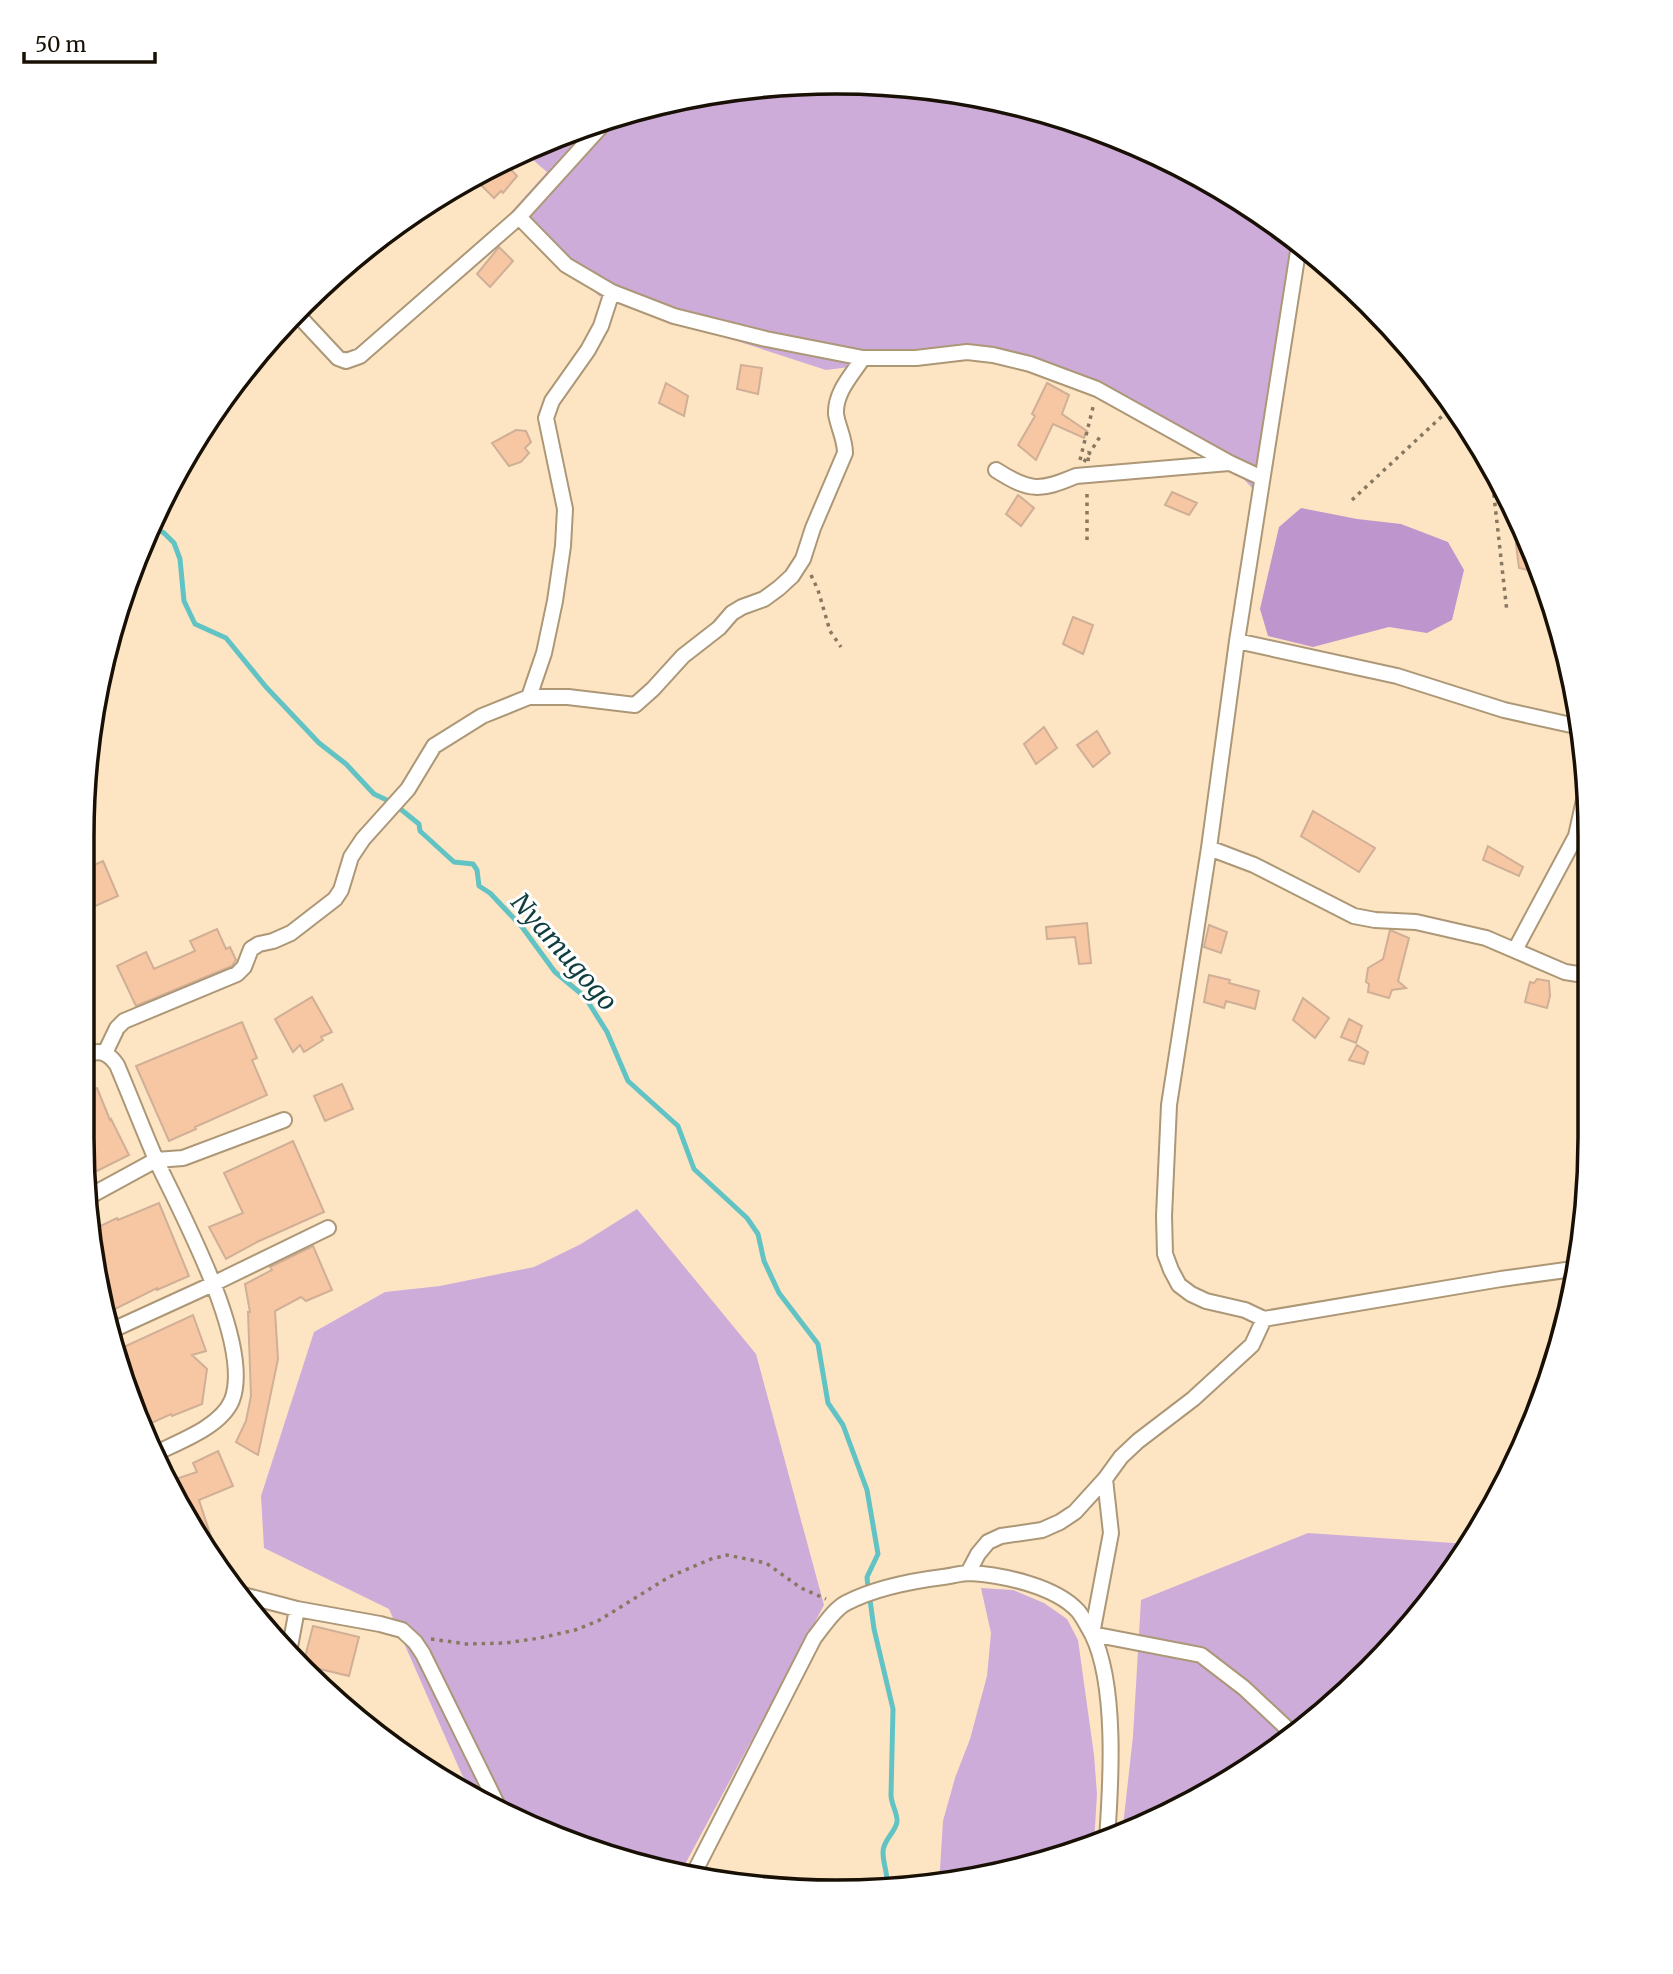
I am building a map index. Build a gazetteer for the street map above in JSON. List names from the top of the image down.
{
  "water": ["Nyamugogo"],
  "scale_bar": "50 m"
}
